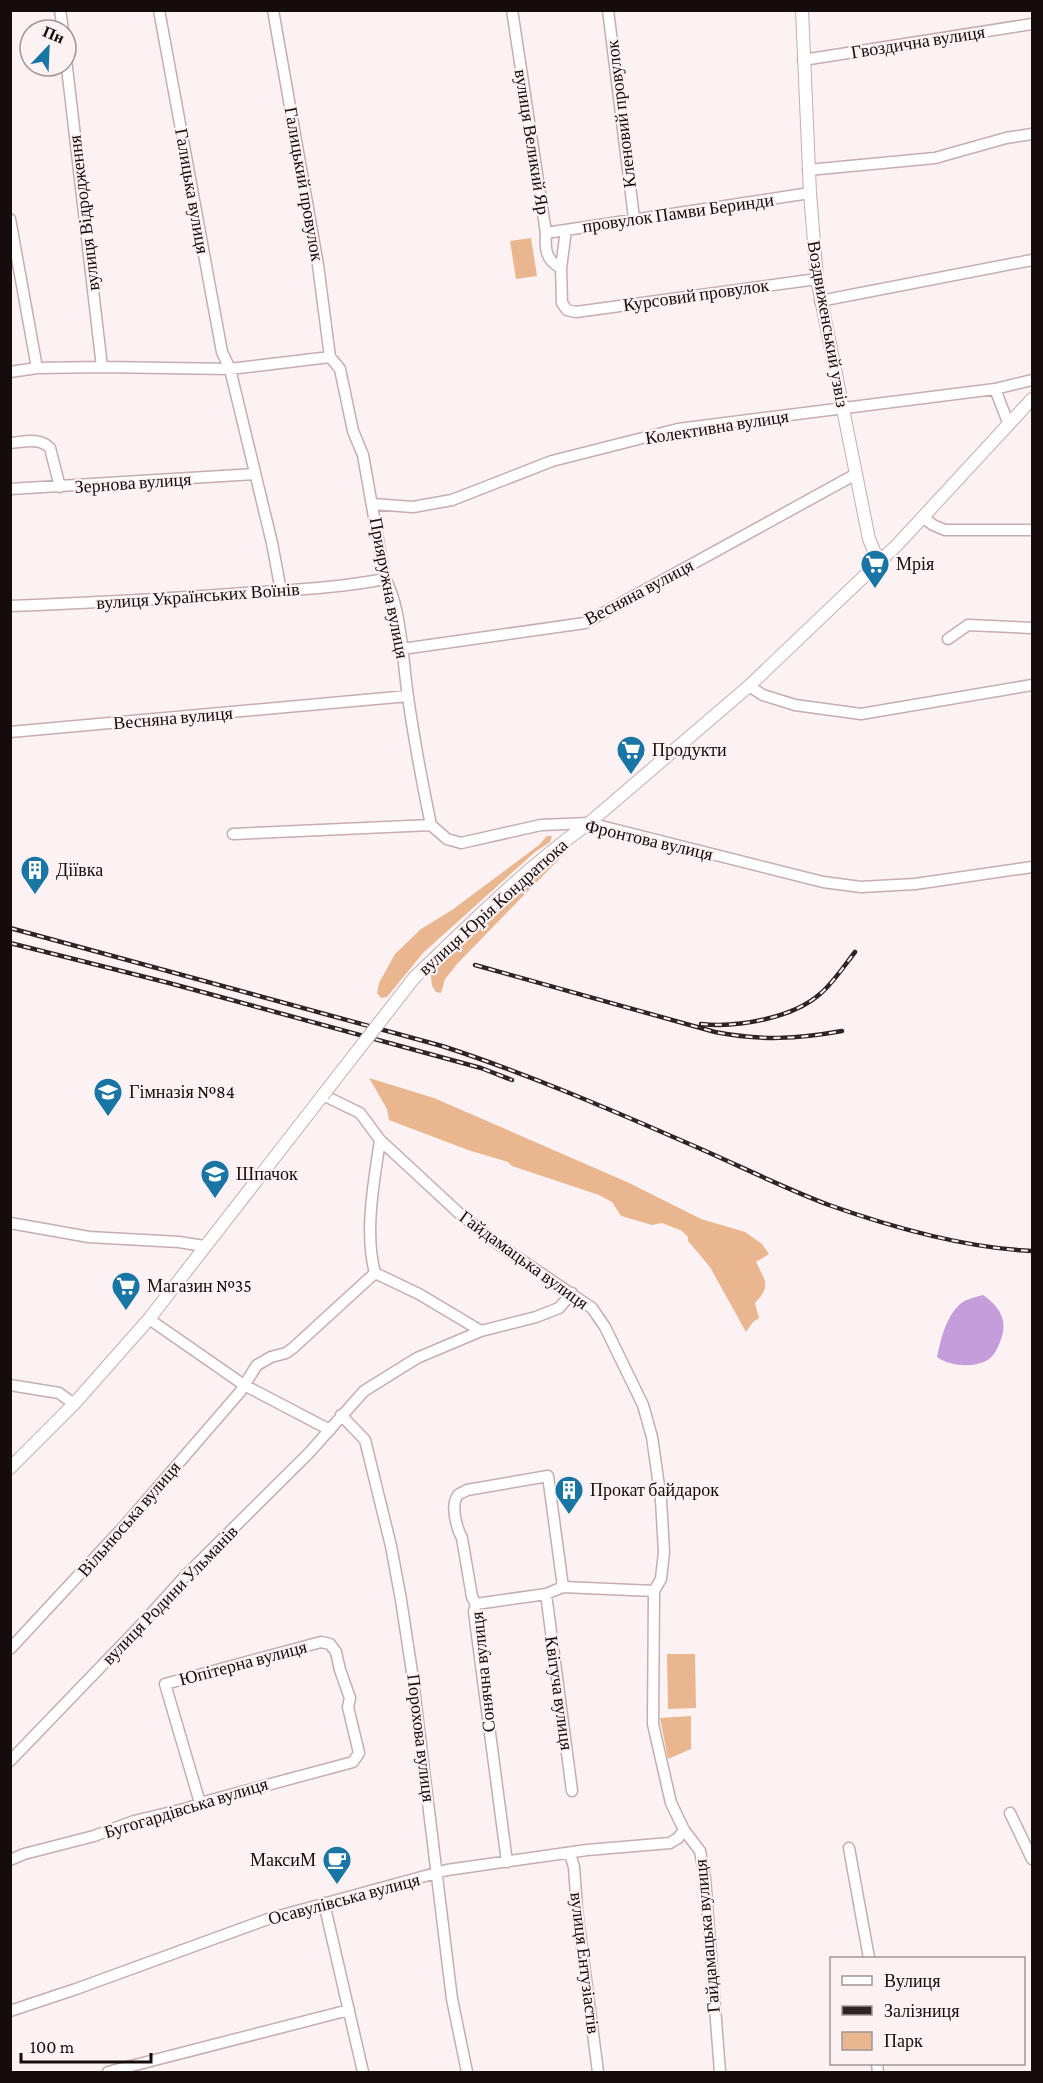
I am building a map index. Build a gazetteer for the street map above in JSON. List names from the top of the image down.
{
  "streets": {
    "street": [
      "Гвоздична вулиця",
      "Кленовий провулок",
      "вулиця Великий Яр",
      "Галицький провулок",
      "Галицька вулиця",
      "вулиця Відродження",
      "провулок Памви Беринди",
      "Курсовий провулок",
      "Воздвиженський узвіз",
      "Колективна вулиця",
      "Зернова вулиця",
      "Прияружна вулиця",
      "Весняна вулиця",
      "вулиця Українських Воїнів",
      "Фронтова вулиця",
      "вулиця Юрія Кондратюка",
      "Гайдамацька вулиця",
      "Вільнюська вулиця",
      "вулиця Родини Ульманів",
      "Юпітерна вулиця",
      "Сонячна вулиця",
      "Квітуча вулиця",
      "Порохова вулиця",
      "Бугогардівська вулиця",
      "Осавулівська вулиця",
      "вулиця Ентузіастів"
    ]
  },
  "crossings": [
    ["Гвоздична вулиця", "Воздвиженський узвіз"],
    ["Кленовий провулок", "провулок Памви Беринди"],
    ["вулиця Великий Яр", "провулок Памви Беринди"],
    ["вулиця Великий Яр", "Курсовий провулок"],
    ["Галицький провулок", "Прияружна вулиця"],
    ["Галицька вулиця", "Зернова вулиця"],
    ["Галицька вулиця", "вулиця Українських Воїнів"],
    ["провулок Памви Беринди", "Воздвиженський узвіз"],
    ["Курсовий провулок", "Воздвиженський узвіз"],
    ["Воздвиженський узвіз", "Колективна вулиця"],
    ["Воздвиженський узвіз", "Весняна вулиця"],
    ["Воздвиженський узвіз", "вулиця Юрія Кондратюка"],
    ["Колективна вулиця", "Прияружна вулиця"],
    ["Прияружна вулиця", "Весняна вулиця"],
    ["Прияружна вулиця", "вулиця Українських Воїнів"],
    ["Прияружна вулиця", "Фронтова вулиця"],
    ["Фронтова вулиця", "вулиця Юрія Кондратюка"],
    ["вулиця Юрія Кондратюка", "Гайдамацька вулиця"],
    ["Гайдамацька вулиця", "вулиця Родини Ульманів"],
    ["Гайдамацька вулиця", "Осавулівська вулиця"],
    ["вулиця Родини Ульманів", "Порохова вулиця"],
    ["Юпітерна вулиця", "Бугогардівська вулиця"],
    ["Сонячна вулиця", "Осавулівська вулиця"],
    ["Порохова вулиця", "Осавулівська вулиця"],
    ["Осавулівська вулиця", "вулиця Ентузіастів"]
  ],
  "places": {
    "supermarket": ["Мрія", "Продукти", "Магазин №35"],
    "building": ["Діївка", "Прокат байдарок"],
    "school or university": ["Гімназія №84", "Шпачок"],
    "cafe": ["МаксиМ"]
  },
  "legend": ["Вулиця", "Залізниця", "Парк"],
  "scale_bar": "100 m",
  "north": "top right"
}
